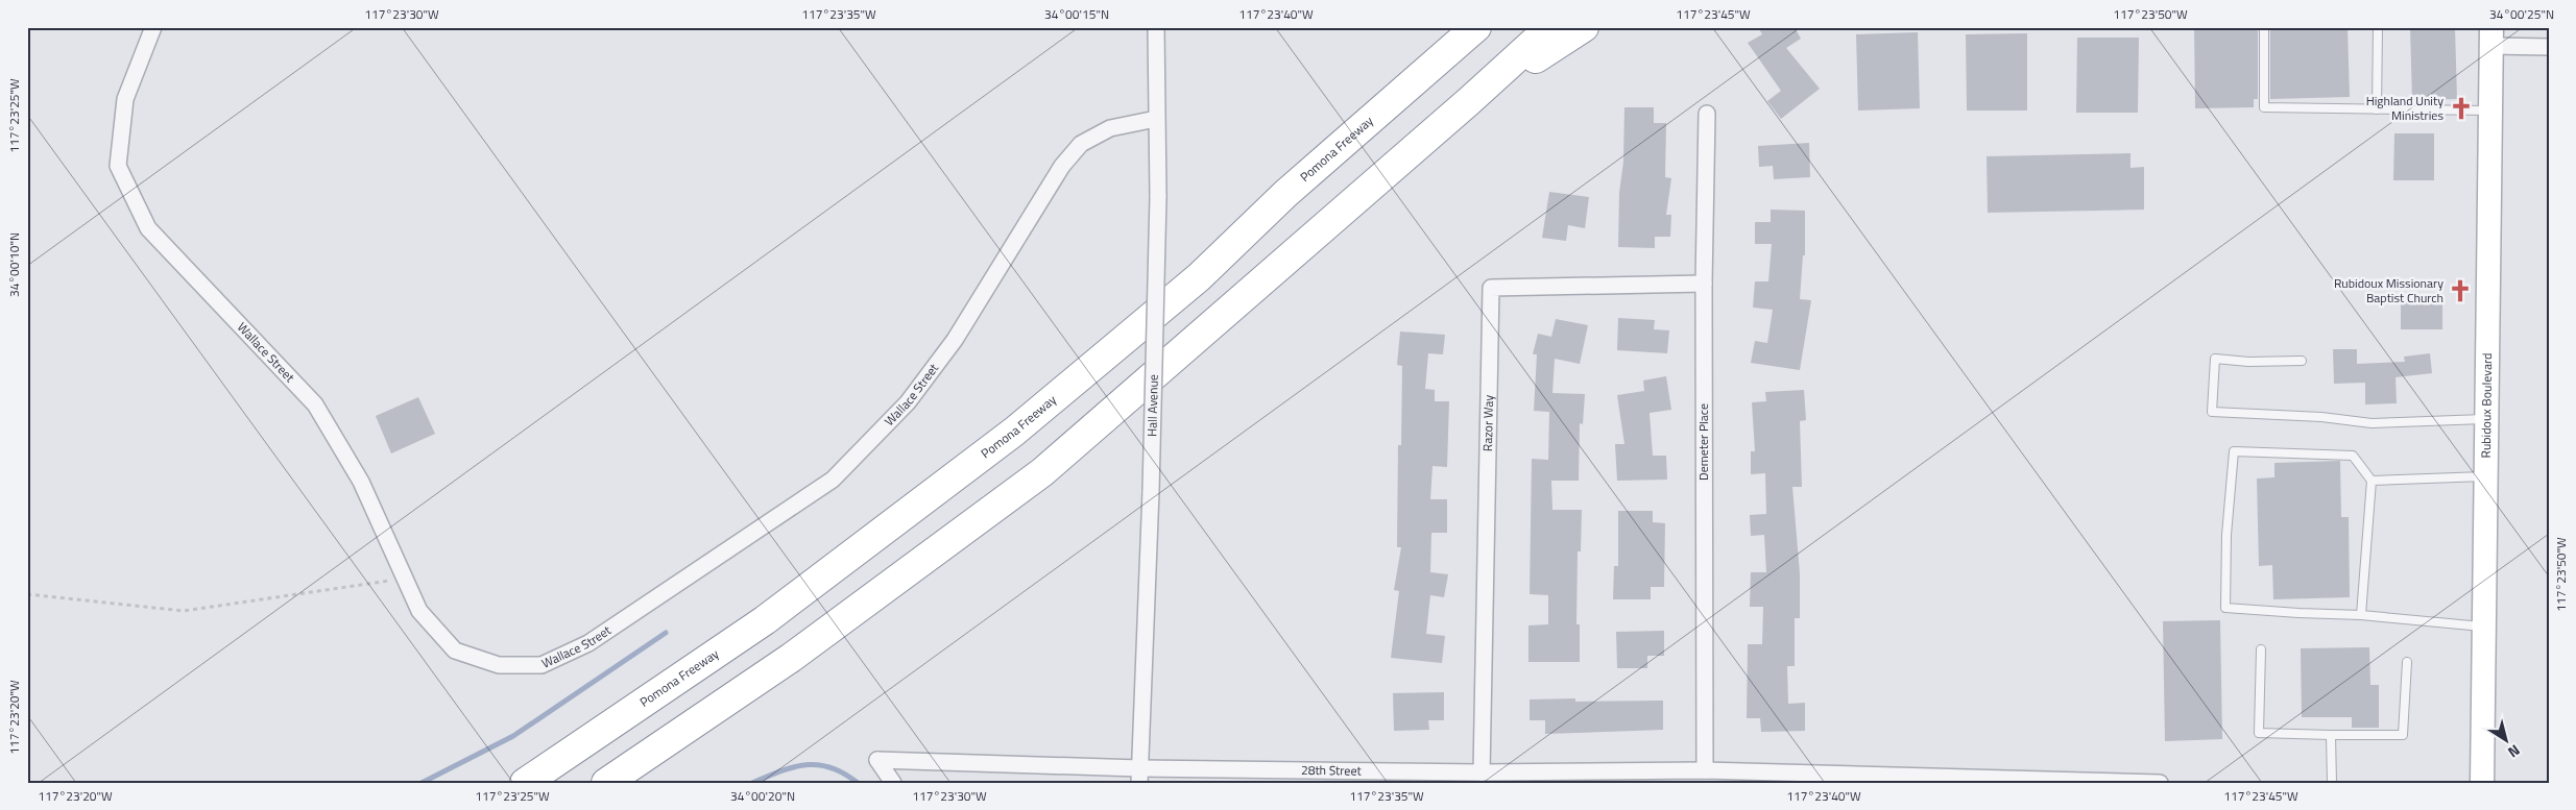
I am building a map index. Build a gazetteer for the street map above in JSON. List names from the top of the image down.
{
  "streets": {
    "highway": ["Pomona Freeway"],
    "main road": ["Rubidoux Boulevard"],
    "street": [
      "Wallace Street",
      "Hall Avenue",
      "Razor Way",
      "Demeter Place",
      "28th Street"
    ]
  },
  "crossings": [
    ["Wallace Street", "Hall Avenue"],
    ["Hall Avenue", "28th Street"],
    ["Razor Way", "Demeter Place"],
    ["Razor Way", "28th Street"],
    ["Demeter Place", "28th Street"]
  ],
  "places": {
    "church": ["Highland Unity Ministries", "Rubidoux Missionary Baptist Church"]
  },
  "north": "bottom right",
  "coordinates": [
    "117°23'30\"W",
    "117°23'35\"W",
    "34°00'15\"N",
    "117°23'40\"W",
    "117°23'45\"W",
    "117°23'50\"W",
    "34°00'25\"N",
    "117°23'25\"W",
    "34°00'10\"N",
    "117°23'20\"W",
    "34°00'20\"N"
  ]
}
